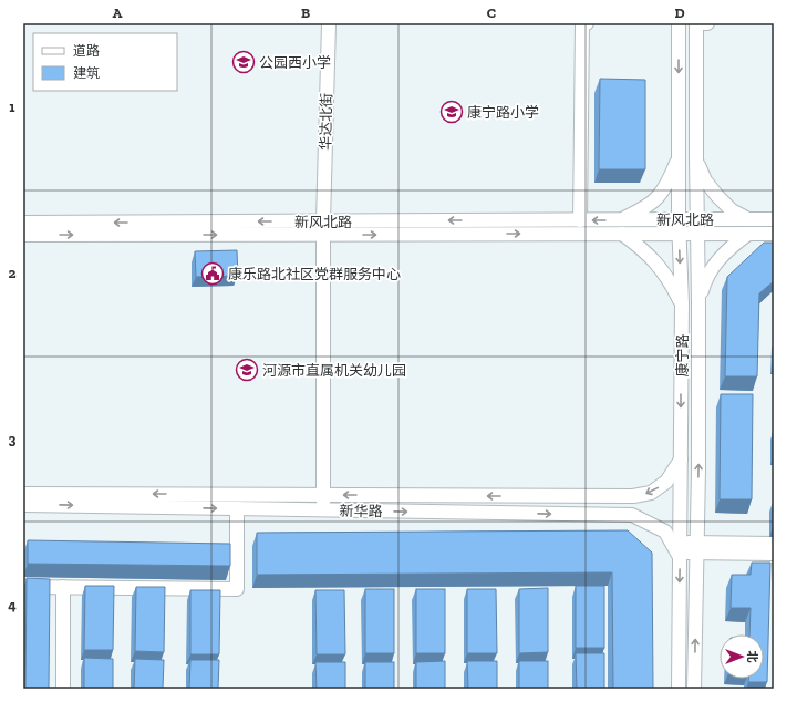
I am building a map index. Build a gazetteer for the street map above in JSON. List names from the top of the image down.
{
  "streets": {
    "street": [
      "华达北街",
      "新风北路",
      "康宁路",
      "新华路"
    ]
  },
  "crossings": [
    ["华达北街", "新风北路"],
    ["新风北路", "康宁路"],
    ["康宁路", "新华路"]
  ],
  "places": {
    "school or university": ["公园西小学", "康宁路小学", "河源市直属机关幼儿园"],
    "public building": ["康乐路北社区党群服务中心"]
  },
  "legend": ["道路", "建筑"],
  "north": "right",
  "grid": {
    "columns": [
      "A",
      "B",
      "C",
      "D"
    ],
    "rows": [
      "1",
      "2",
      "3",
      "4"
    ]
  }
}
